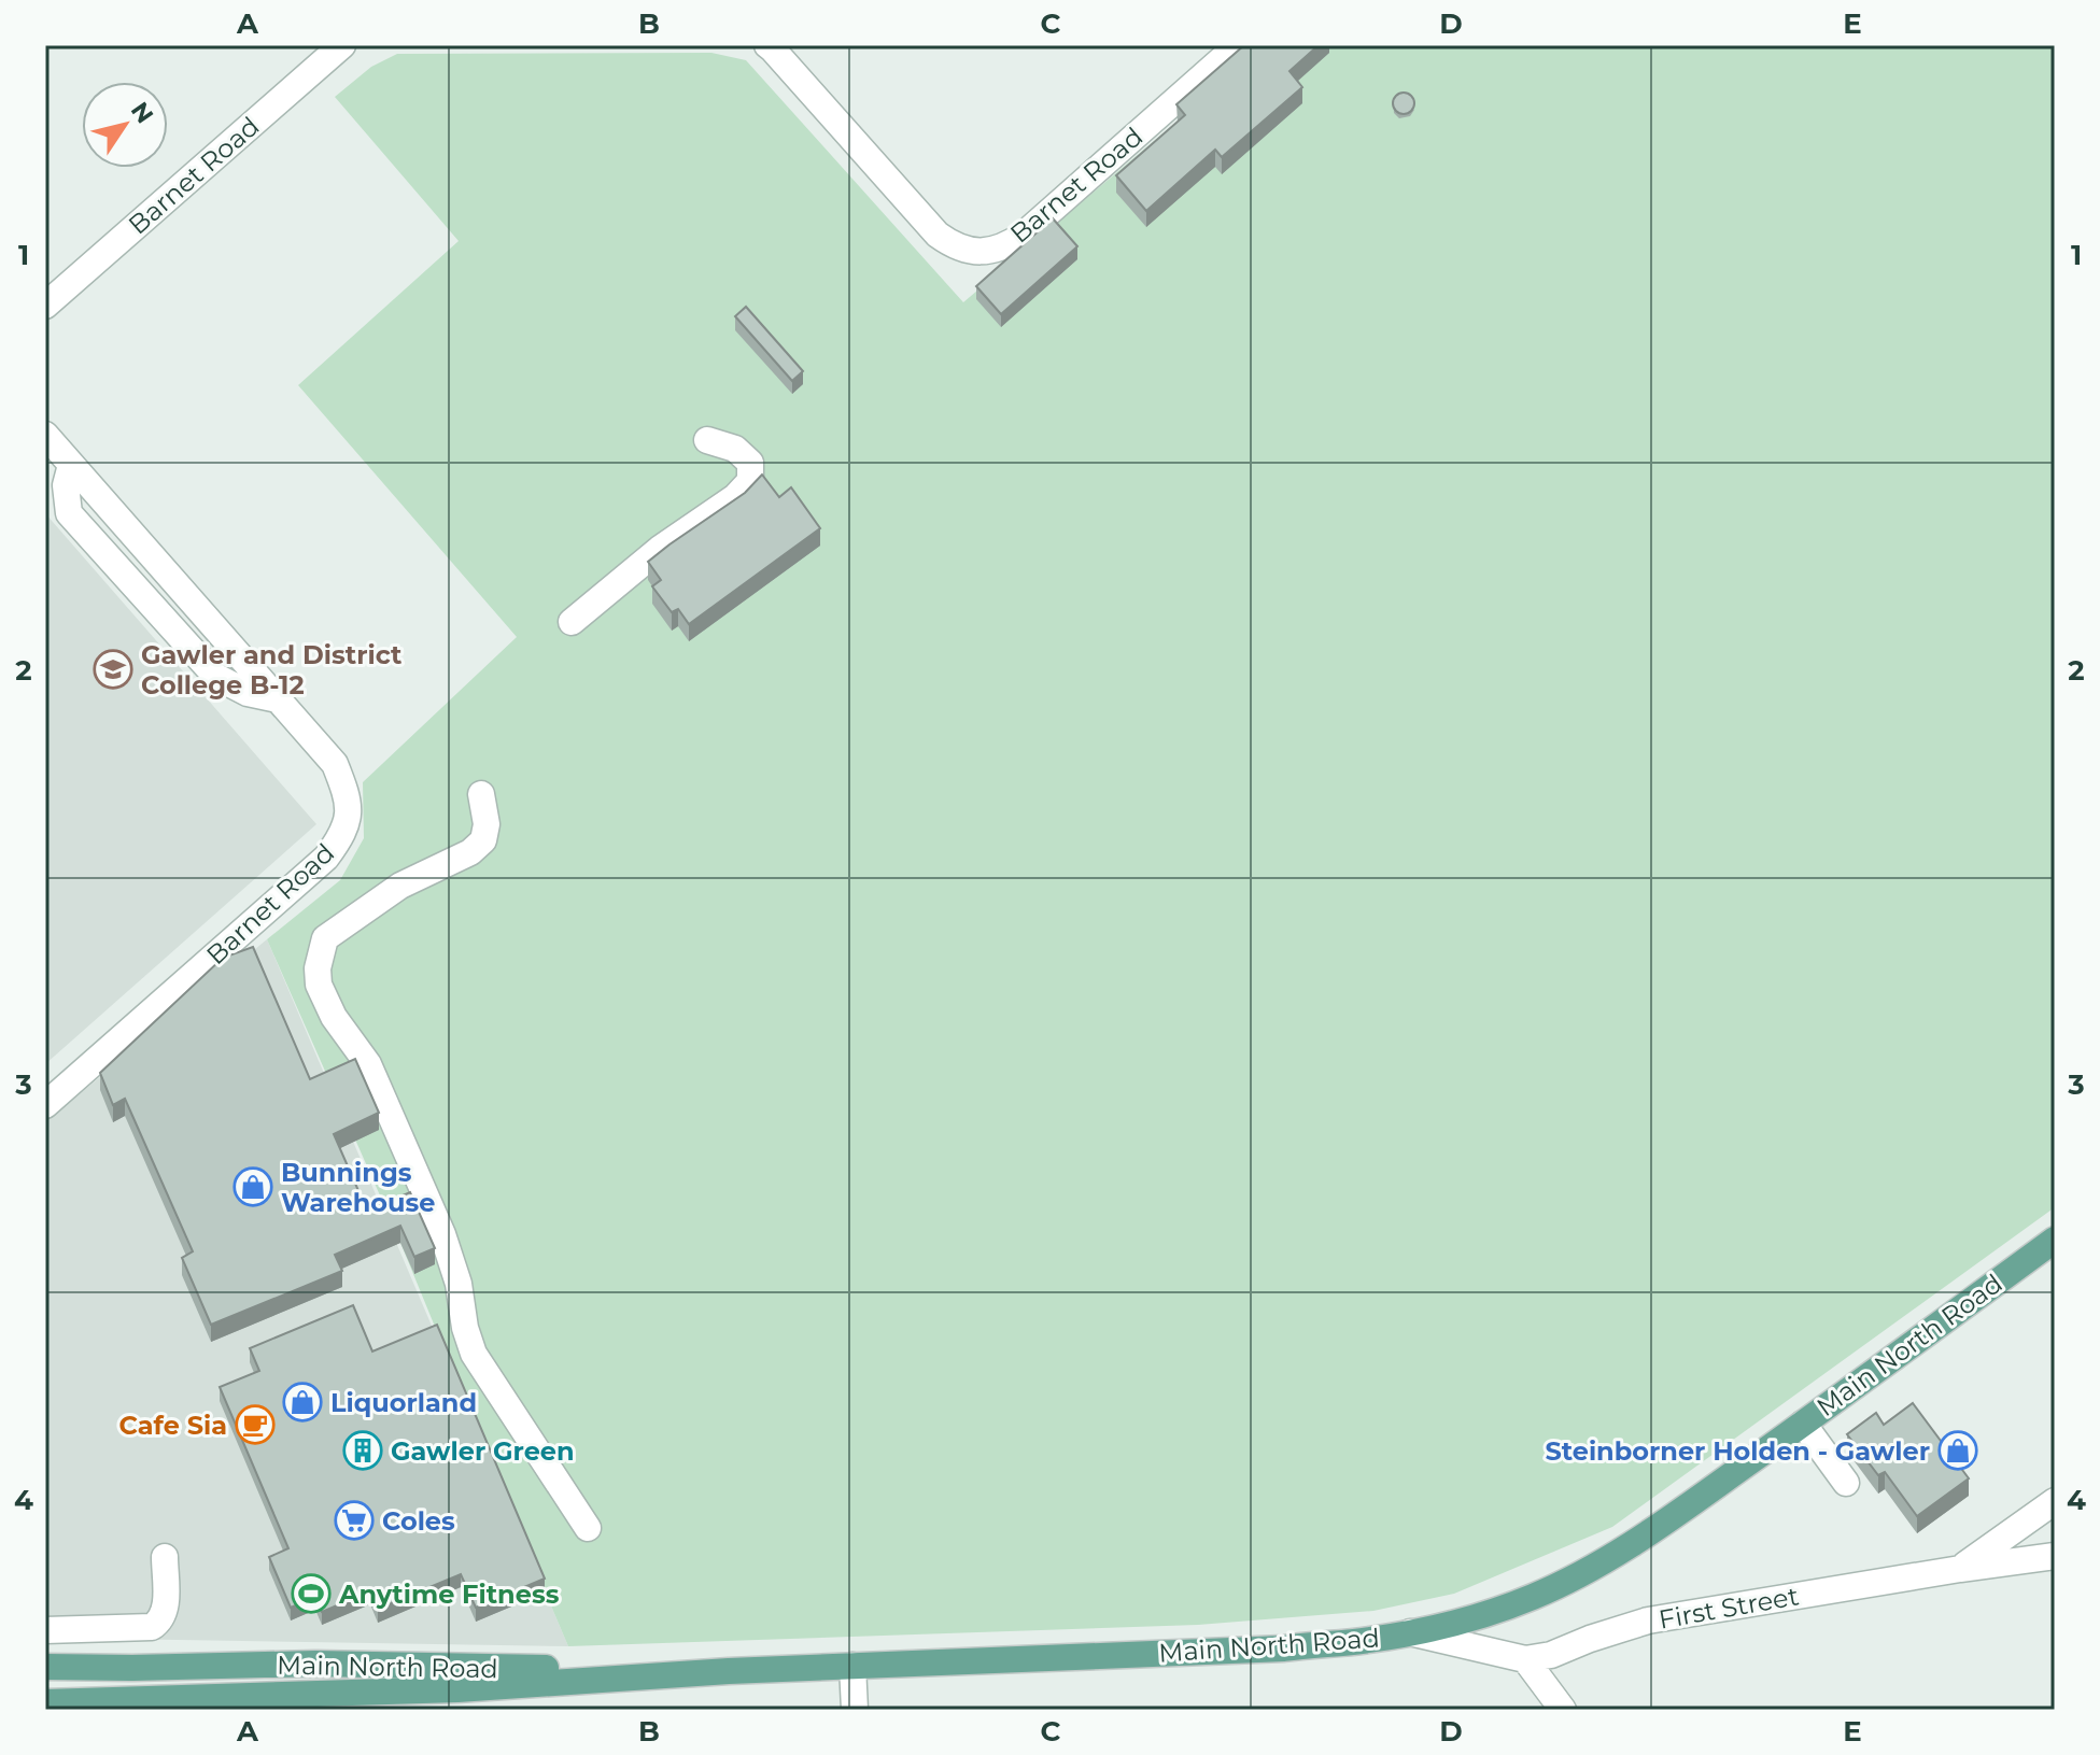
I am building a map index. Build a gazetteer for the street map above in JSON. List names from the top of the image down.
{
  "streets": {
    "main road": ["Main North Road"],
    "street": ["Barnet Road", "First Street"]
  },
  "crossings": [
    ["Main North Road", "First Street"]
  ],
  "places": {
    "school or university": ["Gawler and District College B-12"],
    "shop": ["Bunnings Warehouse", "Liquorland", "Steinborner Holden - Gawler"],
    "cafe": ["Cafe Sia"],
    "building": ["Gawler Green"],
    "supermarket": ["Coles"],
    "sports": ["Anytime Fitness"]
  },
  "north": "top right",
  "grid": {
    "columns": [
      "A",
      "B",
      "C",
      "D",
      "E"
    ],
    "rows": [
      "1",
      "2",
      "3",
      "4"
    ]
  }
}
